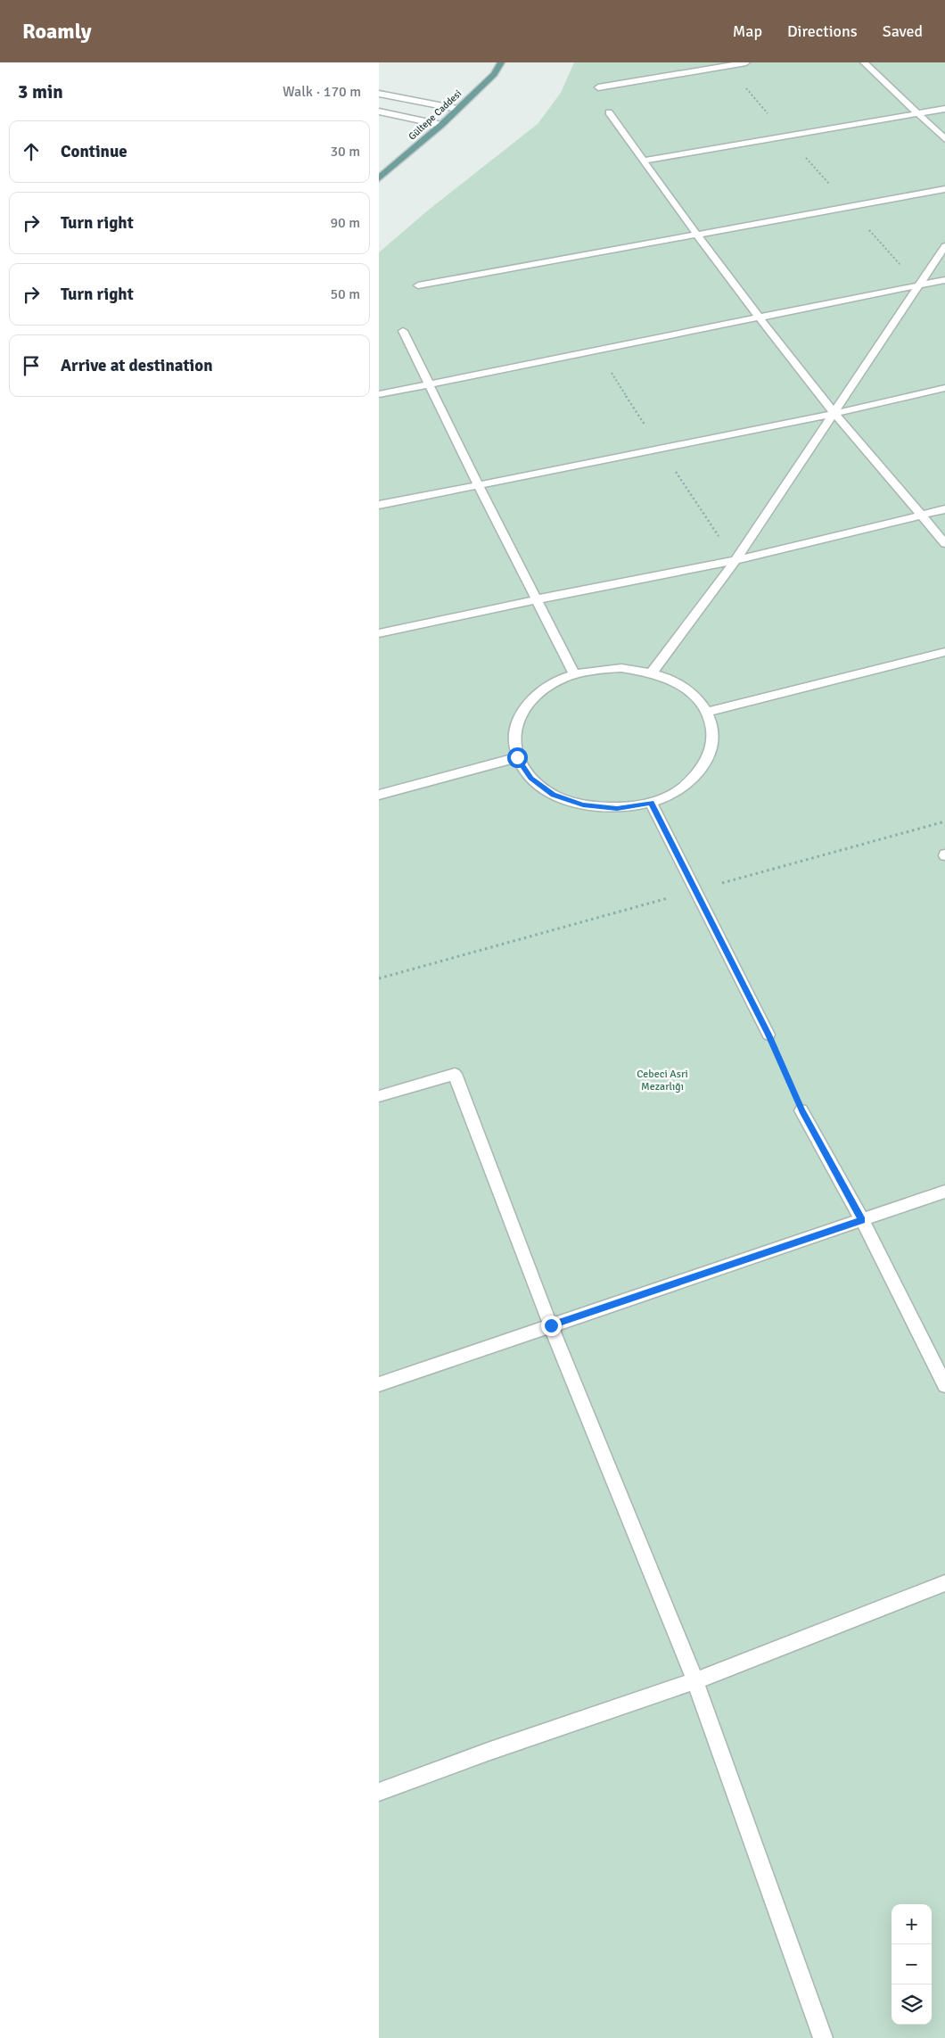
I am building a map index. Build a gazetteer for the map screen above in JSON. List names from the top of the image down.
{
  "streets": {
    "main road": ["Gültepe Caddesi"]
  },
  "parks": ["Cebeci Asri Mezarlığı"],
  "page": {
    "header": "Roamly",
    "nav": ["Map", "Directions", "Saved"],
    "heading": ["3 min", "Walk · 170 m"],
    "list": [
      ["Continue", "30 m"],
      ["Turn right", "90 m"],
      ["Turn right", "50 m"],
      "Arrive at destination"
    ],
    "map_buttons": ["+", "−"]
  }
}
